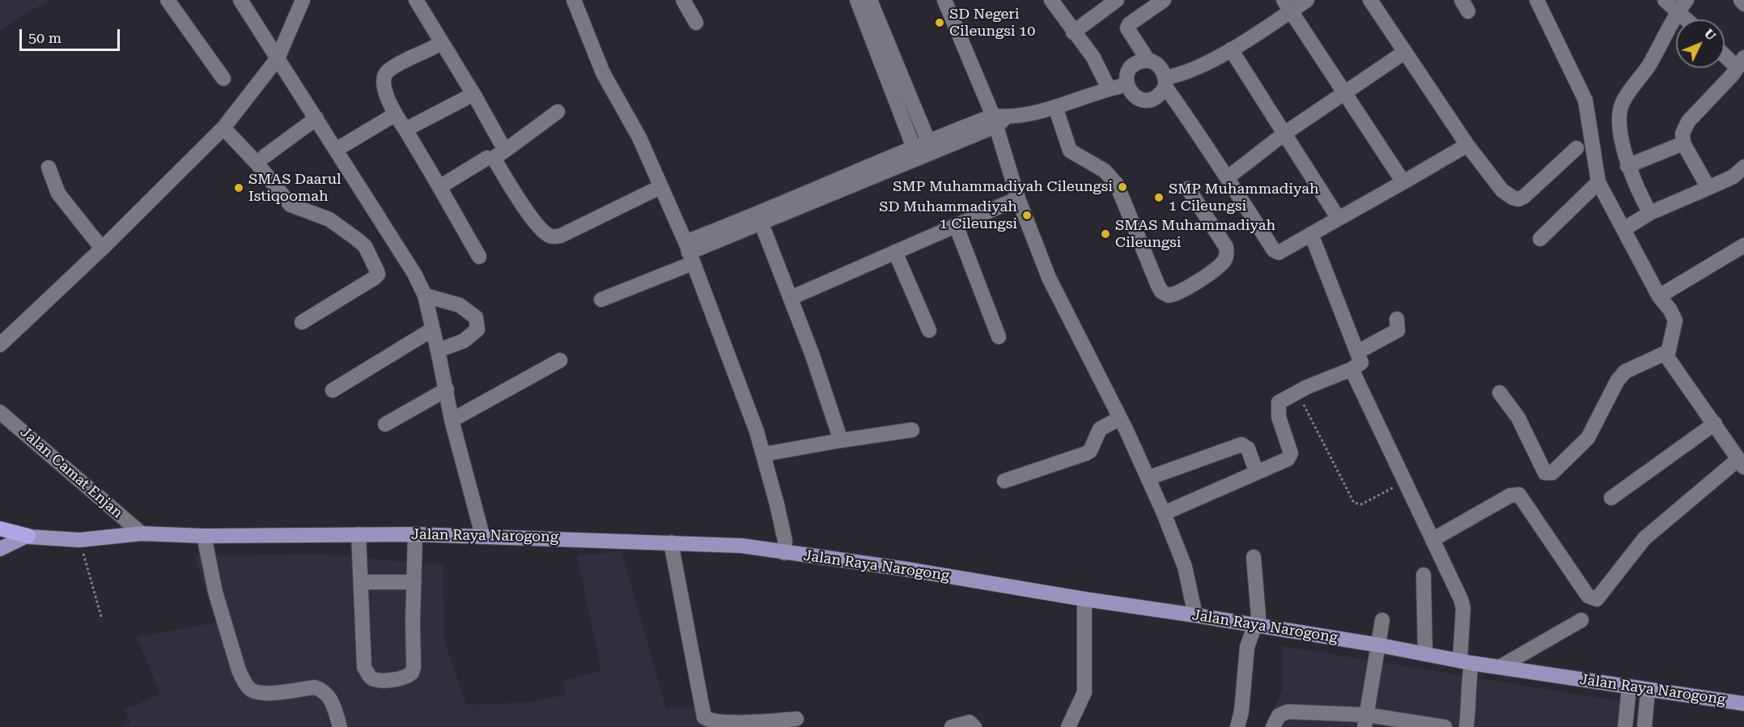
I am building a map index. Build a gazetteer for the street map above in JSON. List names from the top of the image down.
{
  "streets": {
    "main road": ["Jalan Raya Narogong"],
    "street": ["Jalan Camat Enjan"]
  },
  "crossings": [
    ["Jalan Camat Enjan", "Jalan Raya Narogong"]
  ],
  "places": [
    "SD Negeri Cileungsi 10",
    "SMP Muhammadiyah Cileungsi",
    "SMAS Daarul Istiqoomah",
    "SMP Muhammadiyah 1 Cileungsi",
    "SD Muhammadiyah 1 Cileungsi",
    "SMAS Muhammadiyah Cileungsi"
  ],
  "scale_bar": "50 m",
  "north": "top right"
}
